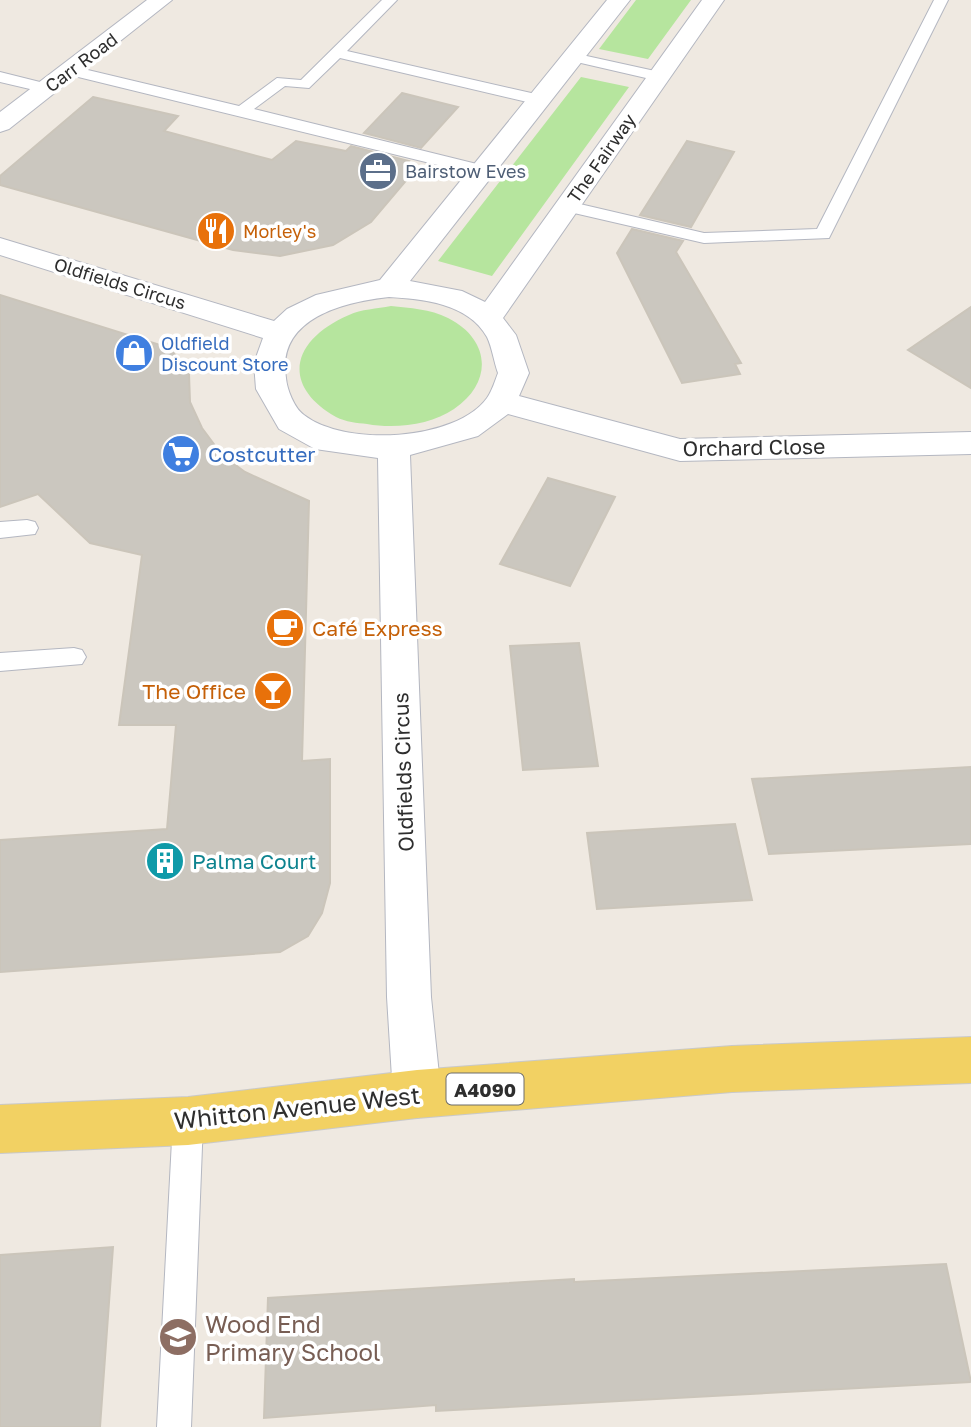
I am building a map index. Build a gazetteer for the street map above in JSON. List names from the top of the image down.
{
  "streets": {
    "main road": ["A4090", "Whitton Avenue West"],
    "street": [
      "Carr Road",
      "The Fairway",
      "Oldfields Circus",
      "Orchard Close"
    ]
  },
  "crossings": [
    ["The Fairway", "Oldfields Circus"],
    ["The Fairway", "Orchard Close"],
    ["Oldfields Circus", "Orchard Close"],
    ["Oldfields Circus", "Whitton Avenue West"]
  ],
  "places": {
    "office": ["Bairstow Eves"],
    "restaurant": ["Morley's"],
    "shop": ["Oldfield Discount Store"],
    "supermarket": ["Costcutter"],
    "cafe": ["Café Express"],
    "bar": ["The Office"],
    "building": ["Palma Court"],
    "school or university": ["Wood End Primary School"]
  }
}
